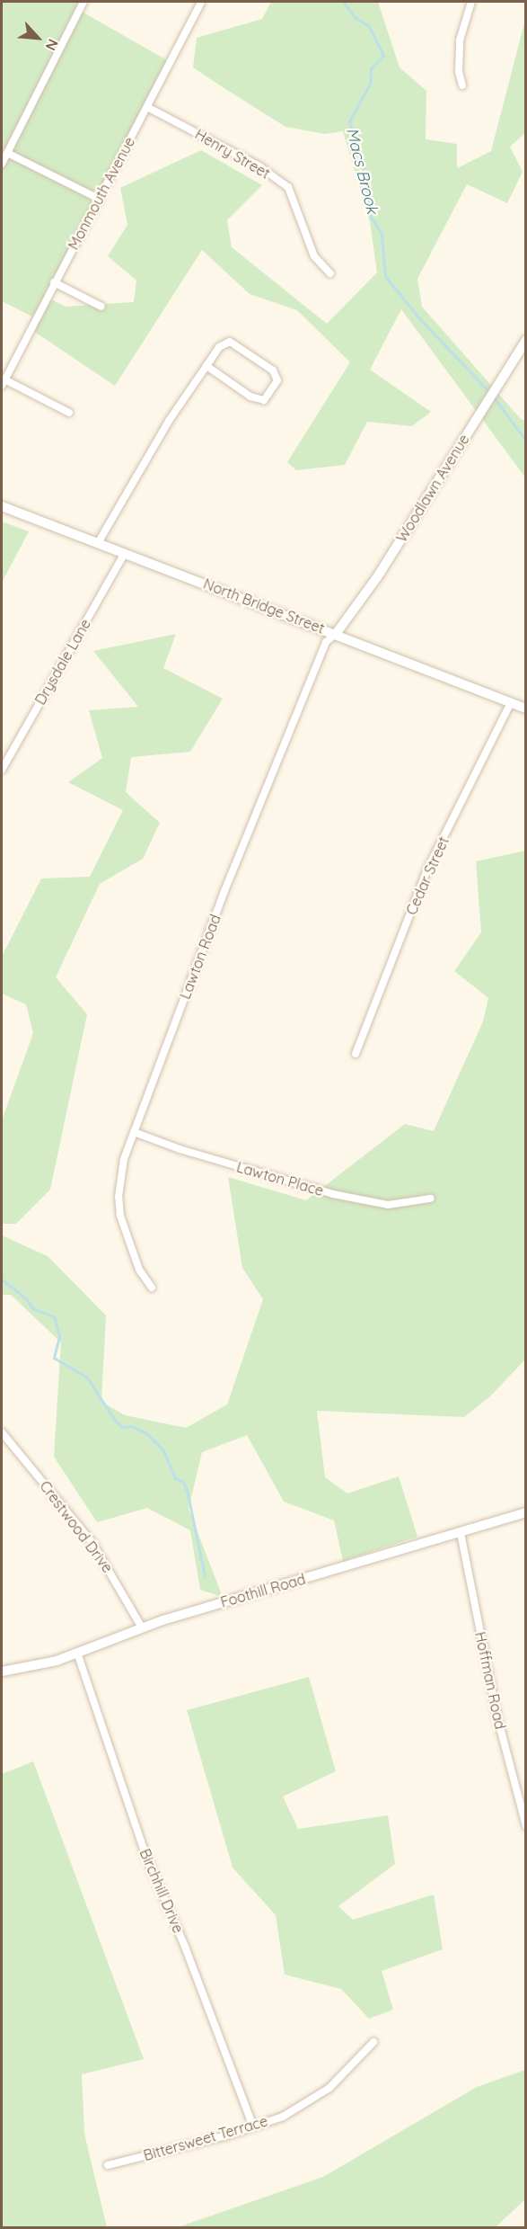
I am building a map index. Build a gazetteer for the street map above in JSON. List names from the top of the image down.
{
  "streets": {
    "street": [
      "Henry Street",
      "Monmouth Avenue",
      "Woodlawn Avenue",
      "North Bridge Street",
      "Drysdale Lane",
      "Cedar Street",
      "Lawton Road",
      "Lawton Place",
      "Crestwood Drive",
      "Foothill Road",
      "Hoffman Road",
      "Birchhill Drive",
      "Bittersweet Terrace"
    ]
  },
  "crossings": [
    ["Henry Street", "Monmouth Avenue"],
    ["Woodlawn Avenue", "North Bridge Street"],
    ["Woodlawn Avenue", "Lawton Road"],
    ["North Bridge Street", "Drysdale Lane"],
    ["North Bridge Street", "Cedar Street"],
    ["North Bridge Street", "Lawton Road"],
    ["Lawton Road", "Lawton Place"],
    ["Crestwood Drive", "Foothill Road"],
    ["Foothill Road", "Hoffman Road"],
    ["Foothill Road", "Birchhill Drive"],
    ["Birchhill Drive", "Bittersweet Terrace"]
  ],
  "water": ["Macs Brook"],
  "north": "bottom right"
}
